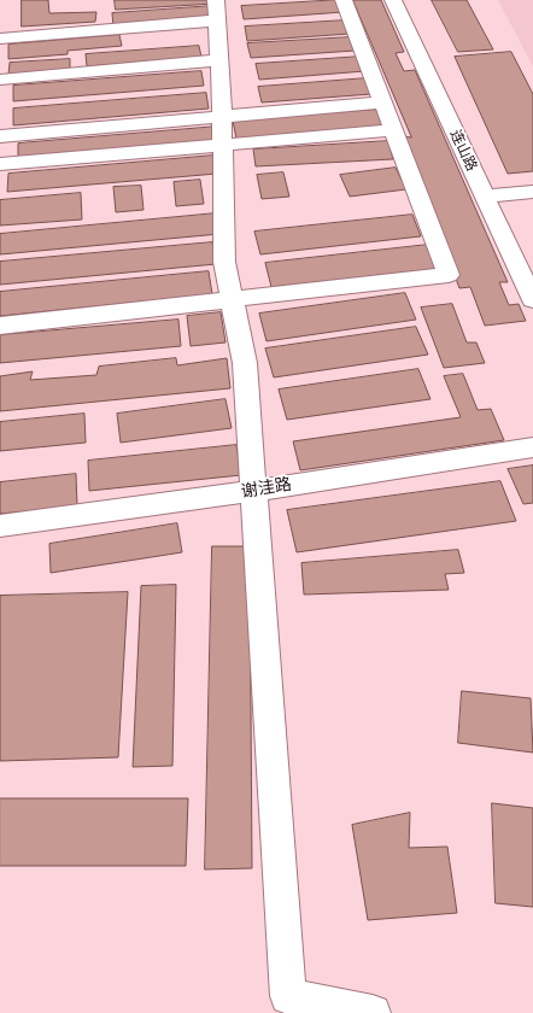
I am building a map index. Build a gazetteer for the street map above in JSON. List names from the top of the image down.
{
  "streets": {
    "street": ["连山路", "谢洼路"]
  }
}
